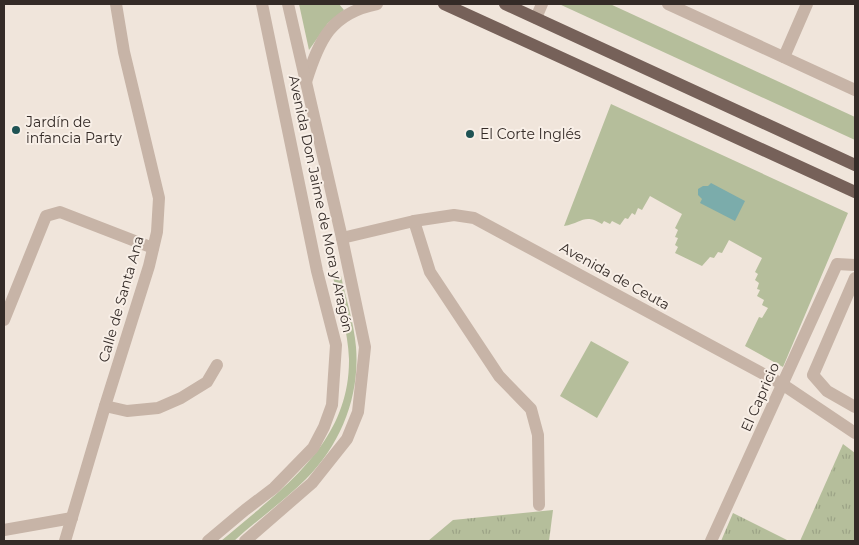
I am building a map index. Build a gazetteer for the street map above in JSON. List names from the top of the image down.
{
  "streets": {
    "street": [
      "Avenida Don Jaime de Mora y Aragón",
      "Avenida de Ceuta",
      "Calle de Santa Ana",
      "El Capricio"
    ]
  },
  "crossings": [
    ["Avenida Don Jaime de Mora y Aragón", "Avenida de Ceuta"],
    ["Avenida de Ceuta", "El Capricio"]
  ],
  "places": ["Jardín de infancia Party", "El Corte Inglés"]
}
